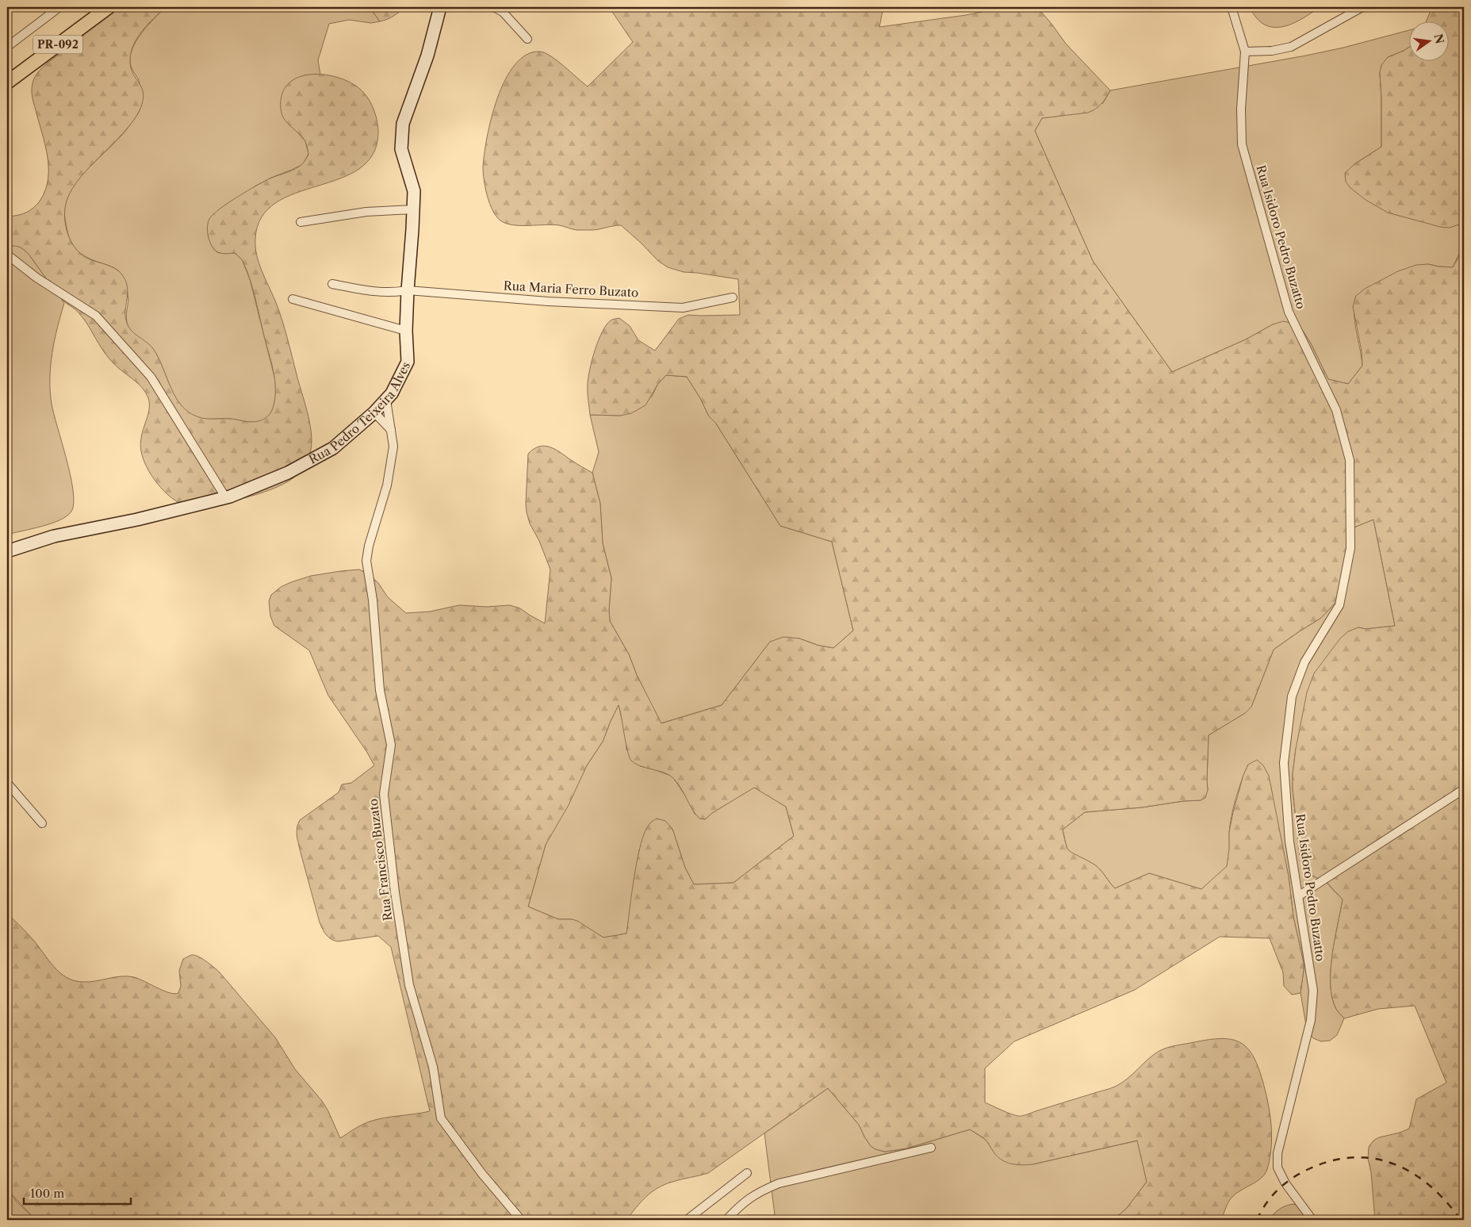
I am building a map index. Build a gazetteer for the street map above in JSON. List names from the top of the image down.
{
  "streets": {
    "main road": ["PR-092"],
    "street": [
      "Rua Isidoro Pedro Buzatto",
      "Rua Maria Ferro Buzato",
      "Rua Pedro Teixeira Alves",
      "Rua Francisco Buzato"
    ]
  },
  "crossings": [
    ["Rua Maria Ferro Buzato", "Rua Pedro Teixeira Alves"],
    ["Rua Pedro Teixeira Alves", "Rua Francisco Buzato"]
  ],
  "scale_bar": "100 m",
  "north": "right"
}
